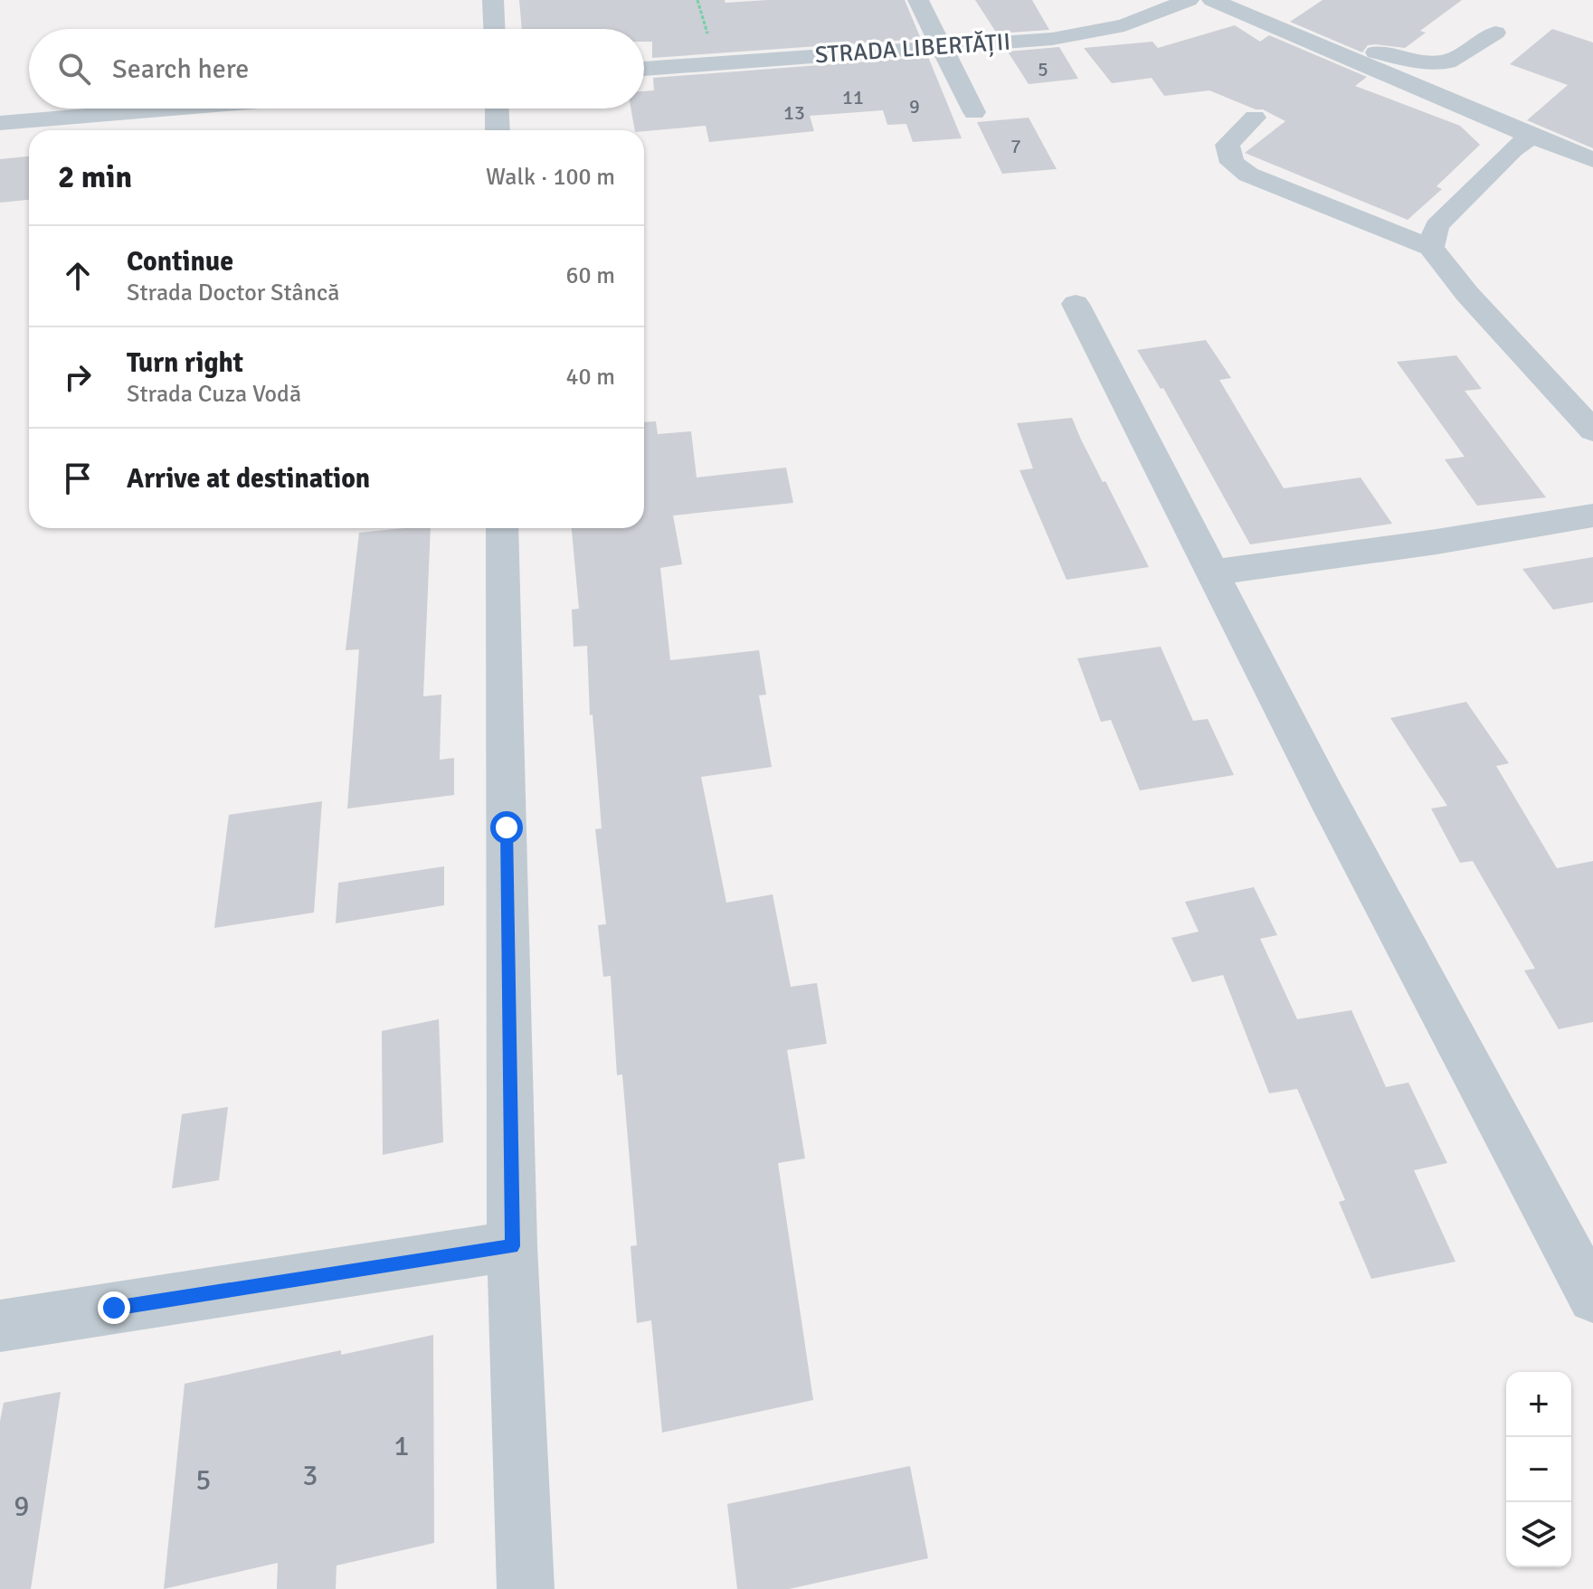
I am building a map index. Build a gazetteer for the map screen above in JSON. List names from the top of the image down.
{
  "streets": {
    "street": ["STRADA LIBERTĂȚII"]
  },
  "house_numbers": [
    "5",
    "11",
    "9",
    "13",
    "7",
    "1",
    "3",
    "5",
    "9"
  ],
  "page": {
    "search": "Search here",
    "heading": ["2 min", "Walk · 100 m"],
    "list": [
      ["Continue", "Strada Doctor Stâncă", "60 m"],
      ["Turn right", "Strada Cuza Vodă", "40 m"],
      "Arrive at destination"
    ],
    "map_buttons": ["+", "−"]
  }
}
